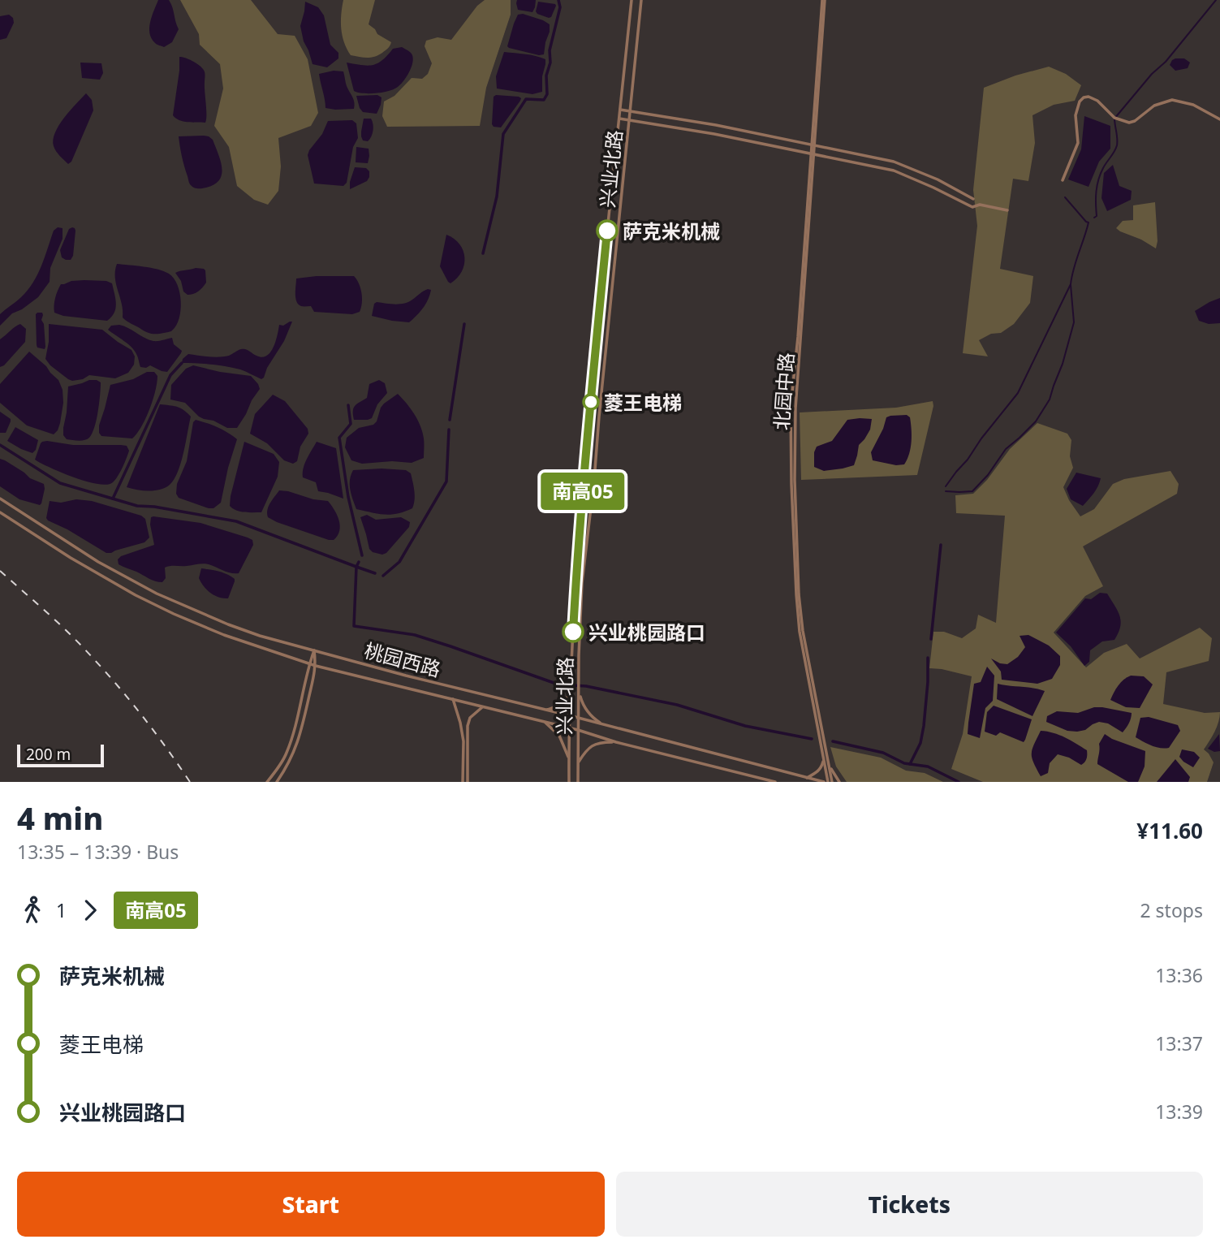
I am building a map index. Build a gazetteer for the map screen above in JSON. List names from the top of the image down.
{
  "streets": {
    "main road": ["兴业北路", "北园中路", "桃园西路"]
  },
  "crossings": [
    ["兴业北路", "桃园西路"]
  ],
  "places": ["萨克米机械", "菱王电梯", "兴业桃园路口"],
  "lines": ["bus line 南高05"],
  "scale_bar": "200 m",
  "page": {
    "on_map": "南高05",
    "scale": "200 m",
    "heading": ["4 min", "13:35 – 13:39 · Bus", "¥11.60"],
    "legs": ["1", "南高05", "2 stops"],
    "list": [
      {
        "name": "萨克米机械",
        "value": "13:36"
      },
      {
        "name": "菱王电梯",
        "value": "13:37"
      },
      {
        "name": "兴业桃园路口",
        "value": "13:39"
      }
    ],
    "buttons": ["Start", "Tickets"]
  }
}
